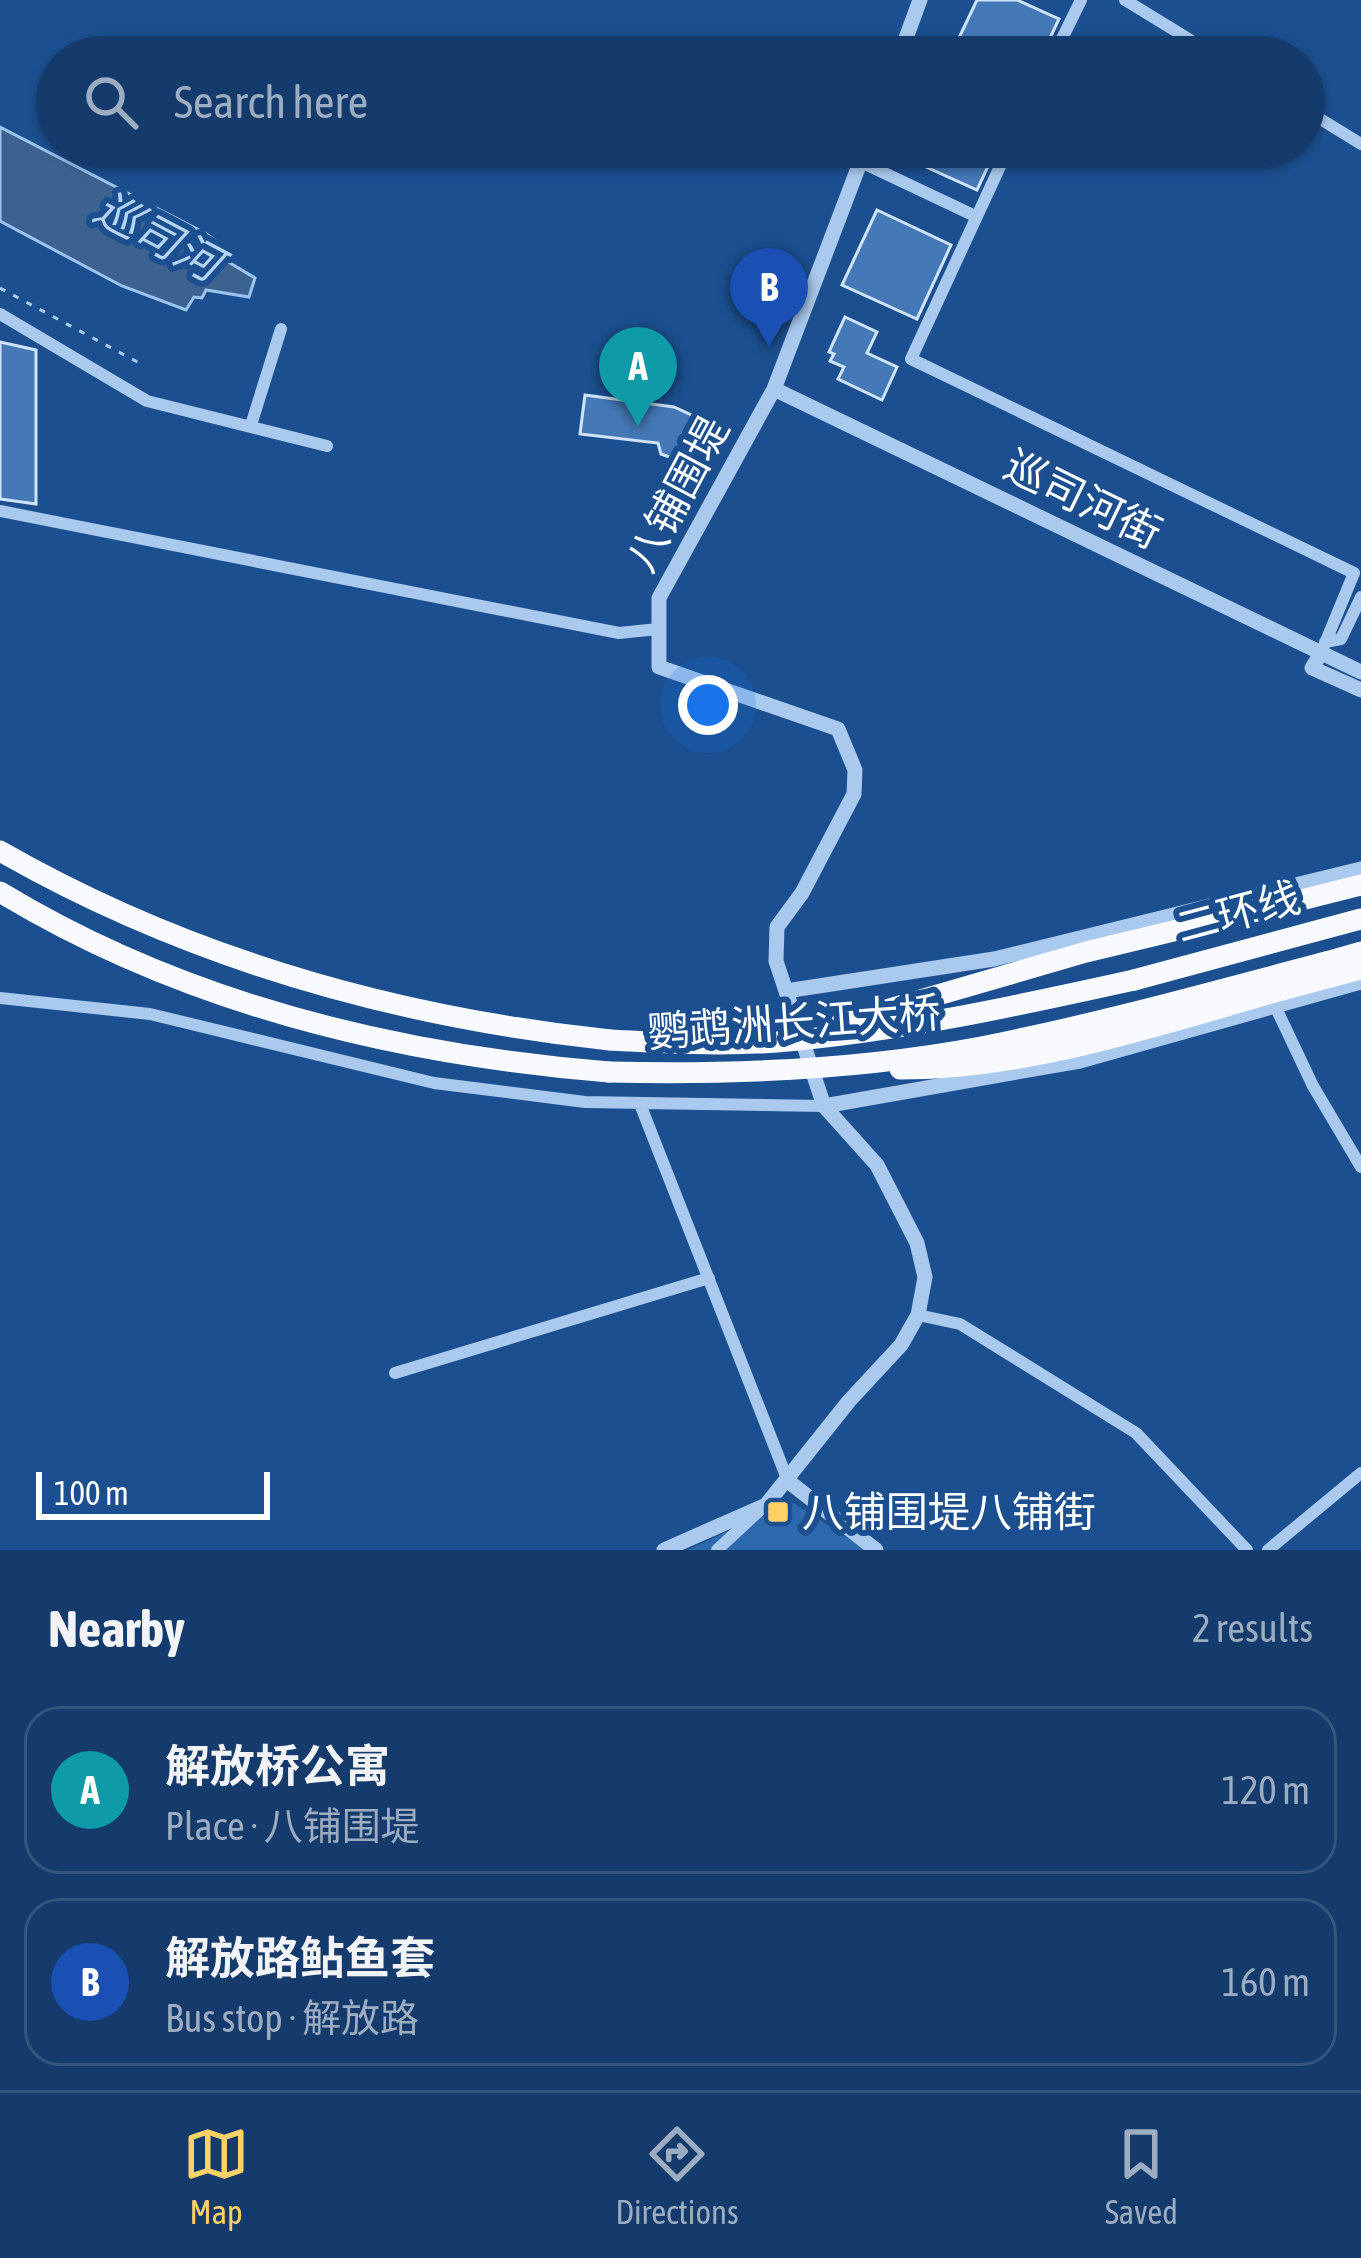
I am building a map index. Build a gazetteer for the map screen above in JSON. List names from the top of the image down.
{
  "streets": {
    "highway": ["二环线", "鹦鹉洲长江大桥"],
    "street": ["八铺围堤", "巡司河街"]
  },
  "crossings": [
    ["八铺围堤", "巡司河街"],
    ["二环线", "鹦鹉洲长江大桥"]
  ],
  "water": ["巡司河"],
  "places": {
    "transit": ["八铺围堤八铺街"]
  },
  "scale_bar": "100 m",
  "page": {
    "search": "Search here",
    "pins": ["B", "A"],
    "scale": "100 m",
    "heading": ["Nearby", "2 results"],
    "list": [
      {
        "mark": "A",
        "name": "解放桥公寓",
        "note": "Place · 八铺围堤",
        "value": "120 m"
      },
      {
        "mark": "B",
        "name": "解放路鲇鱼套",
        "note": "Bus stop · 解放路",
        "value": "160 m"
      }
    ],
    "nav": ["Map", "Directions", "Saved"]
  }
}
